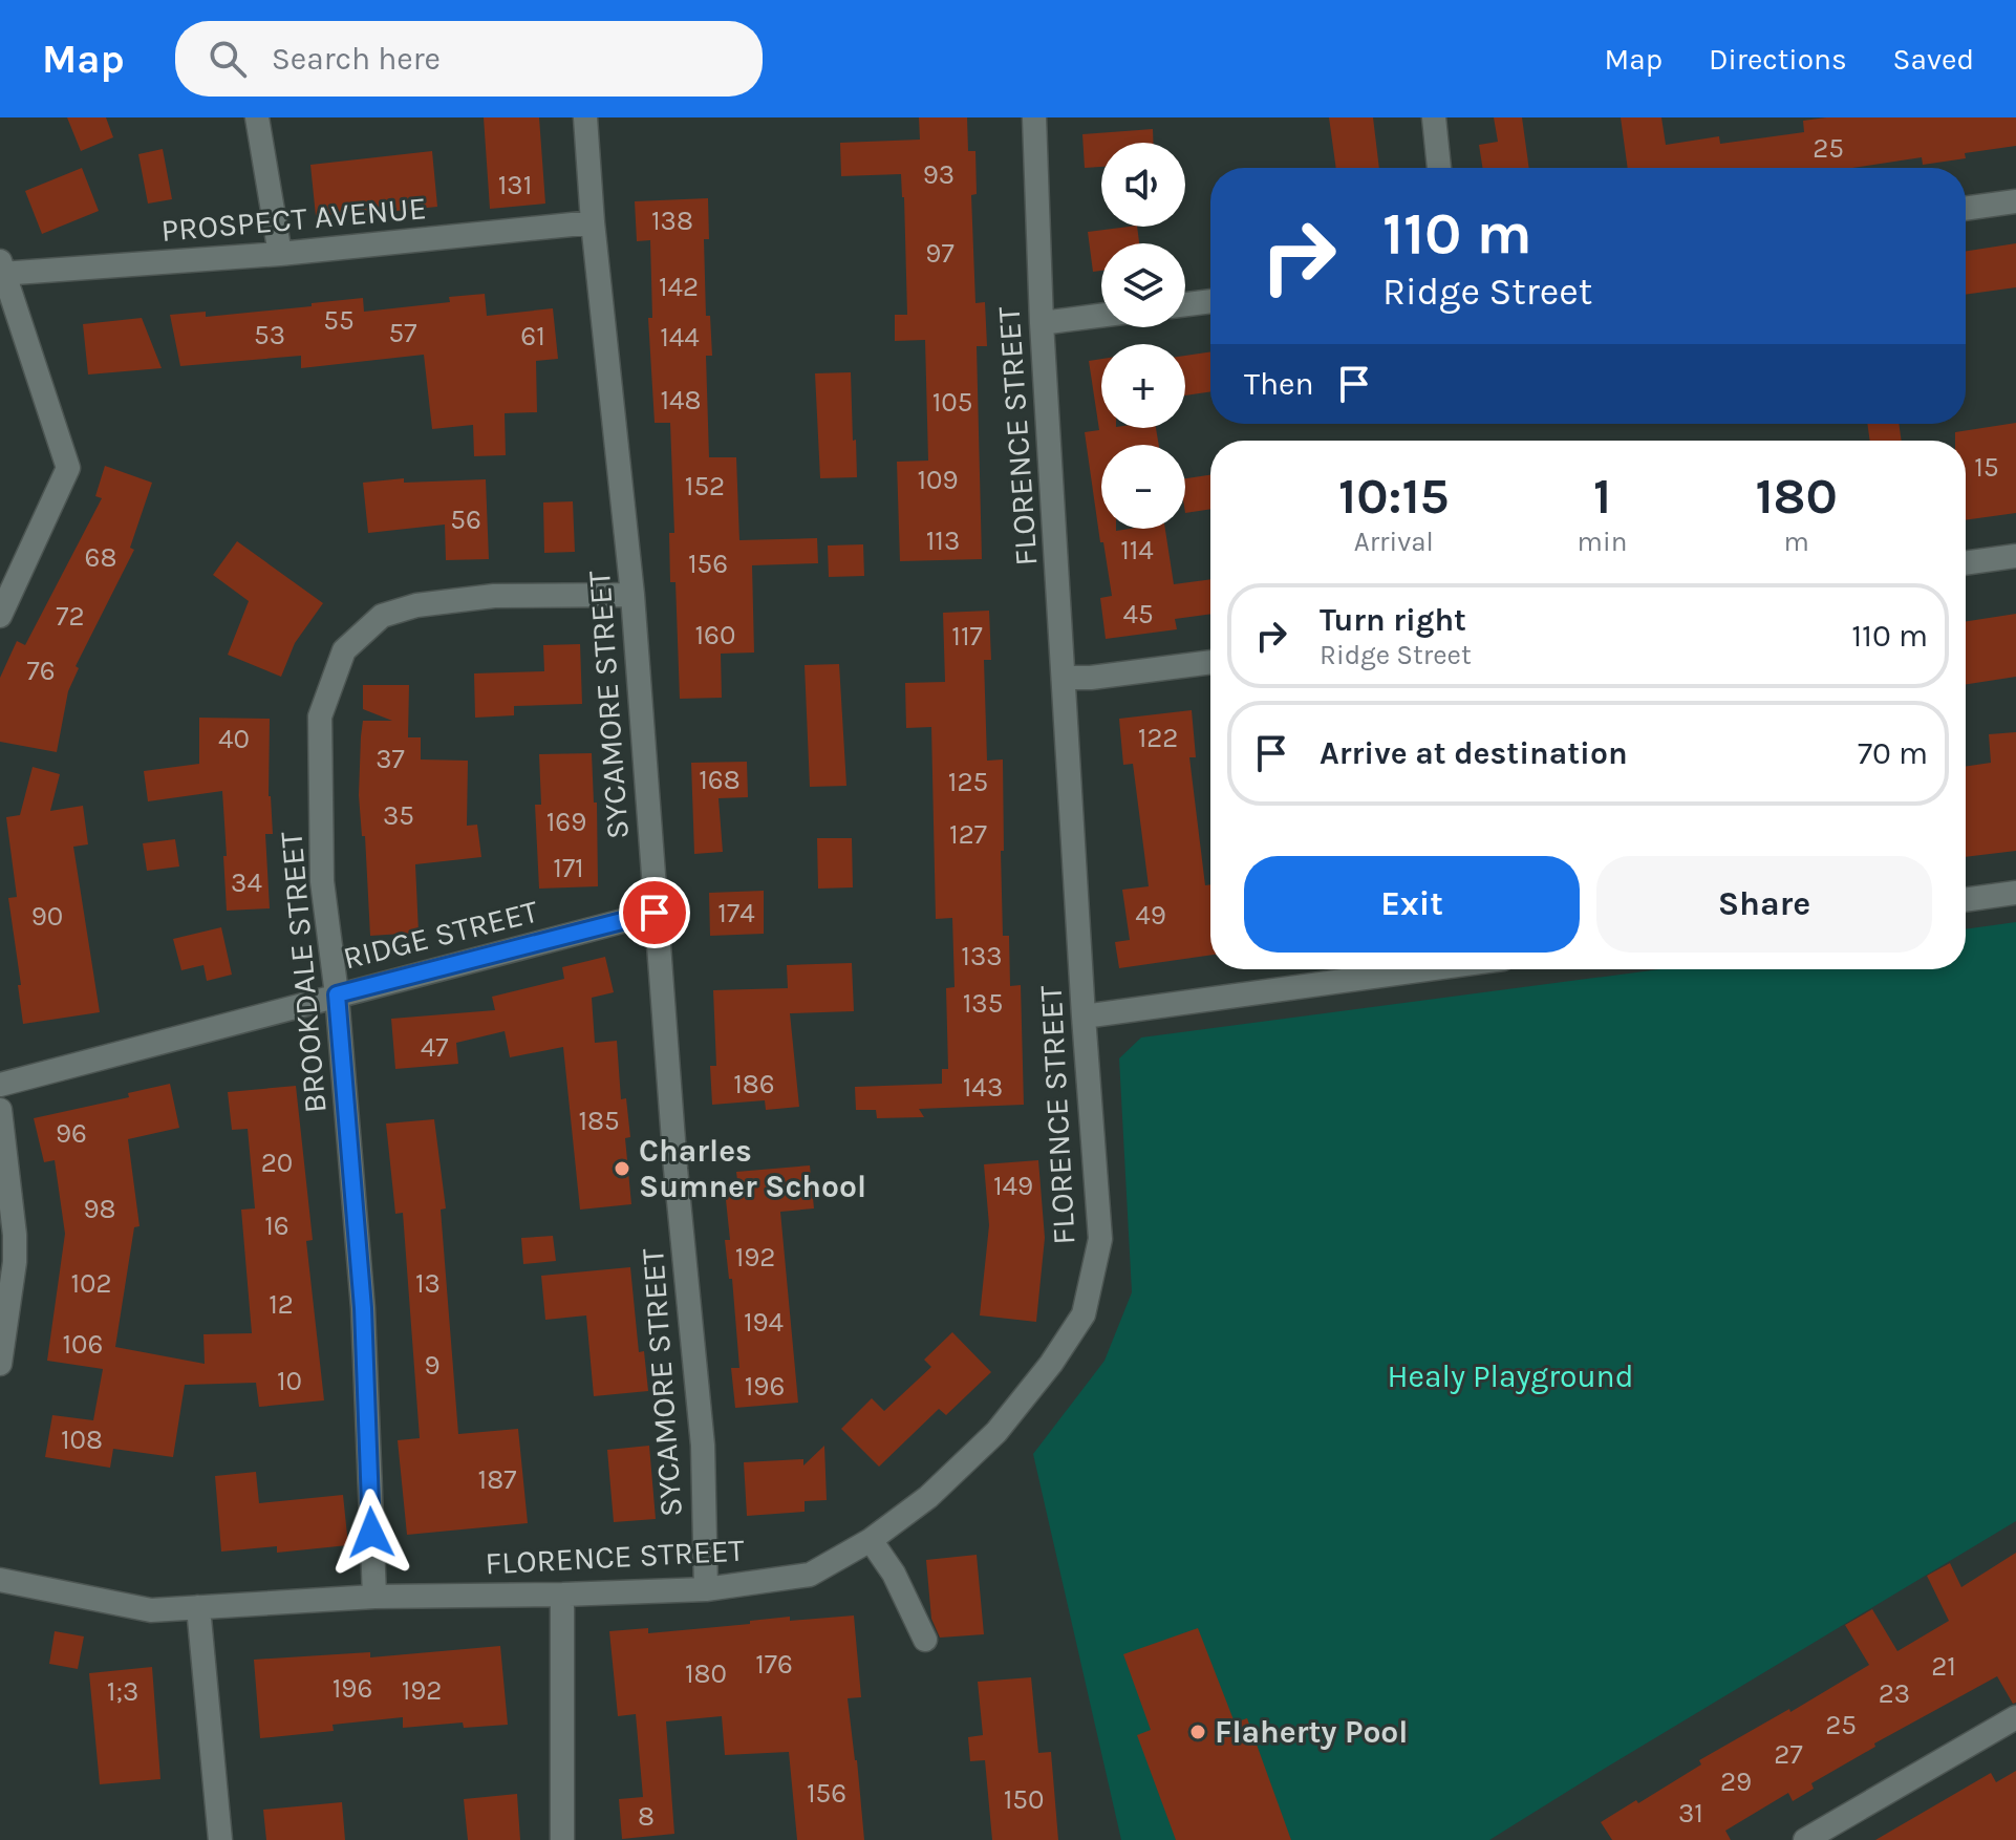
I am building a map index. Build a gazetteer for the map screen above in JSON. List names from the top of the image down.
{
  "streets": {
    "street": [
      "PROSPECT AVENUE",
      "FLORENCE STREET",
      "SYCAMORE STREET",
      "RIDGE STREET",
      "BROOKDALE STREET"
    ]
  },
  "crossings": [
    ["PROSPECT AVENUE", "SYCAMORE STREET"],
    ["FLORENCE STREET", "SYCAMORE STREET"],
    ["FLORENCE STREET", "BROOKDALE STREET"],
    ["SYCAMORE STREET", "RIDGE STREET"],
    ["SYCAMORE STREET", "BROOKDALE STREET"],
    ["RIDGE STREET", "BROOKDALE STREET"]
  ],
  "parks": ["Healy Playground"],
  "places": ["Charles Sumner School", "Flaherty Pool"],
  "house_numbers": [
    "25",
    "93",
    "131",
    "138",
    "97",
    "142",
    "55",
    "57",
    "53",
    "61",
    "144",
    "148",
    "105",
    "15",
    "109",
    "152",
    "56",
    "113",
    "114",
    "68",
    "156",
    "45",
    "72",
    "160",
    "117",
    "76",
    "122",
    "40",
    "37",
    "168",
    "125",
    "35",
    "169",
    "127",
    "171",
    "34",
    "174",
    "49",
    "90",
    "133",
    "135",
    "47",
    "186",
    "143",
    "185",
    "96",
    "20",
    "149",
    "98",
    "16",
    "192",
    "102",
    "13",
    "12",
    "194",
    "106",
    "9",
    "10",
    "196",
    "108",
    "187",
    "176",
    "21",
    "180",
    "196",
    "192",
    "1;3",
    "23",
    "25",
    "27",
    "29",
    "156",
    "150",
    "31",
    "8"
  ],
  "page": {
    "header": "Map",
    "search": "Search here",
    "nav": ["Map", "Directions", "Saved"],
    "map_buttons": ["+", "−"],
    "turn": ["110 m", "Ridge Street"],
    "then": "Then",
    "eta": [
      "10:15",
      "Arrival",
      "1",
      "min",
      "180",
      "m"
    ],
    "list": [
      {
        "name": "Turn right",
        "note": "Ridge Street",
        "value": "110 m"
      },
      {
        "name": "Arrive at destination",
        "value": "70 m"
      }
    ],
    "buttons": ["Exit", "Share"]
  }
}
